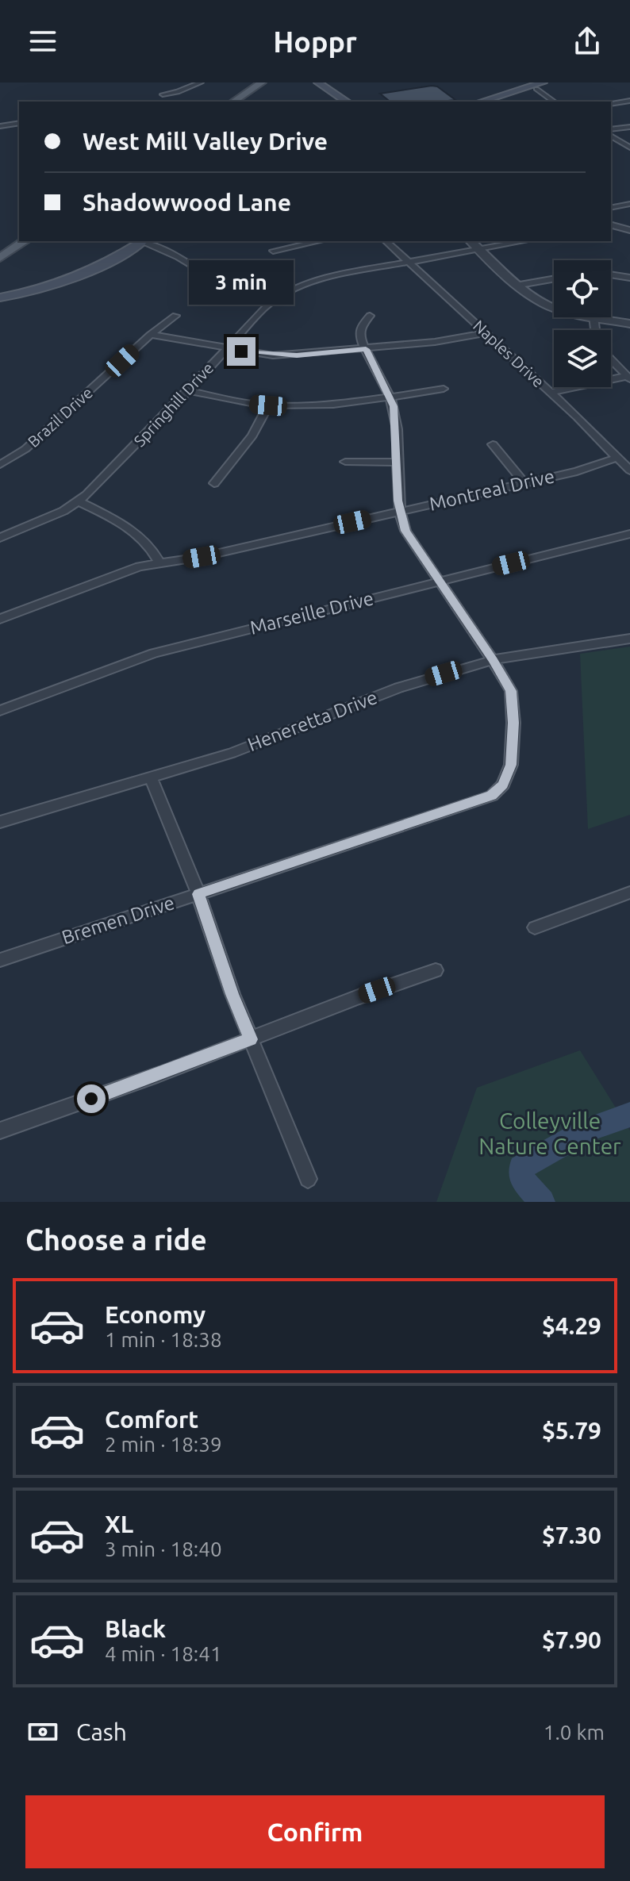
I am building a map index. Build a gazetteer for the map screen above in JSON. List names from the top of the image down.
{
  "streets": {
    "street": [
      "Naples Drive",
      "Springhill Drive",
      "Brazil Drive",
      "Montreal Drive",
      "Marseille Drive",
      "Heneretta Drive",
      "Bremen Drive"
    ]
  },
  "crossings": [
    ["Naples Drive", "Springhill Drive"],
    ["Naples Drive", "Montreal Drive"],
    ["Montreal Drive", "Bremen Drive"],
    ["Marseille Drive", "Bremen Drive"],
    ["Heneretta Drive", "Bremen Drive"]
  ],
  "parks": ["Colleyville Nature Center"],
  "page": {
    "header": "Hoppr",
    "banner": ["West Mill Valley Drive", "Shadowwood Lane"],
    "bubble": "3 min",
    "heading": "Choose a ride",
    "list": [
      {
        "name": "Economy",
        "note": "1 min · 18:38",
        "value": "$4.29"
      },
      {
        "name": "Comfort",
        "note": "2 min · 18:39",
        "value": "$5.79"
      },
      {
        "name": "XL",
        "note": "3 min · 18:40",
        "value": "$7.30"
      },
      {
        "name": "Black",
        "note": "4 min · 18:41",
        "value": "$7.90"
      }
    ],
    "pay": ["Cash", "1.0 km"],
    "buttons": "Confirm"
  }
}
